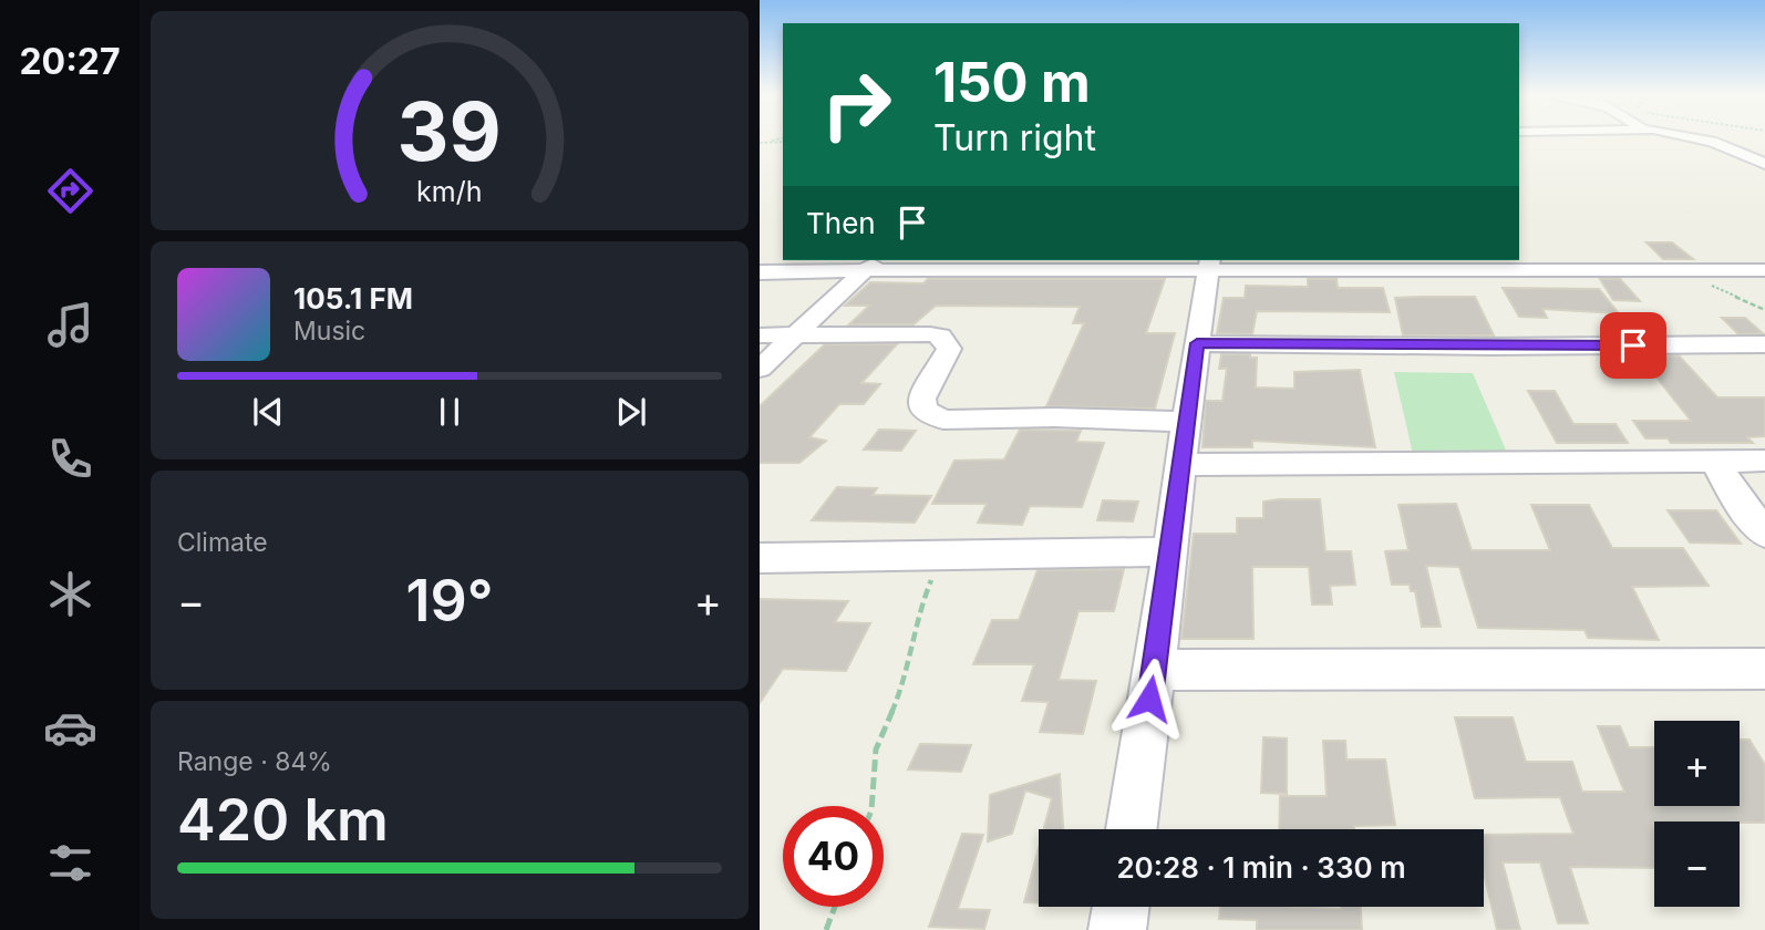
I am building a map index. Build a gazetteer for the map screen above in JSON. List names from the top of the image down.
{
  "page": {
    "tabs": "20:27",
    "turn": ["150 m", "Turn right"],
    "then": "Then",
    "song": ["105.1 FM", "Music"],
    "tile": [
      "Climate",
      ["Range · 84%", "420 km"]
    ],
    "heat": ["−", "19°", "+"],
    "map_buttons": ["+", "−"],
    "limit": "40",
    "trip": "20:28 · 1 min · 330 m",
    "gauge": ["39", "km/h"]
  }
}
